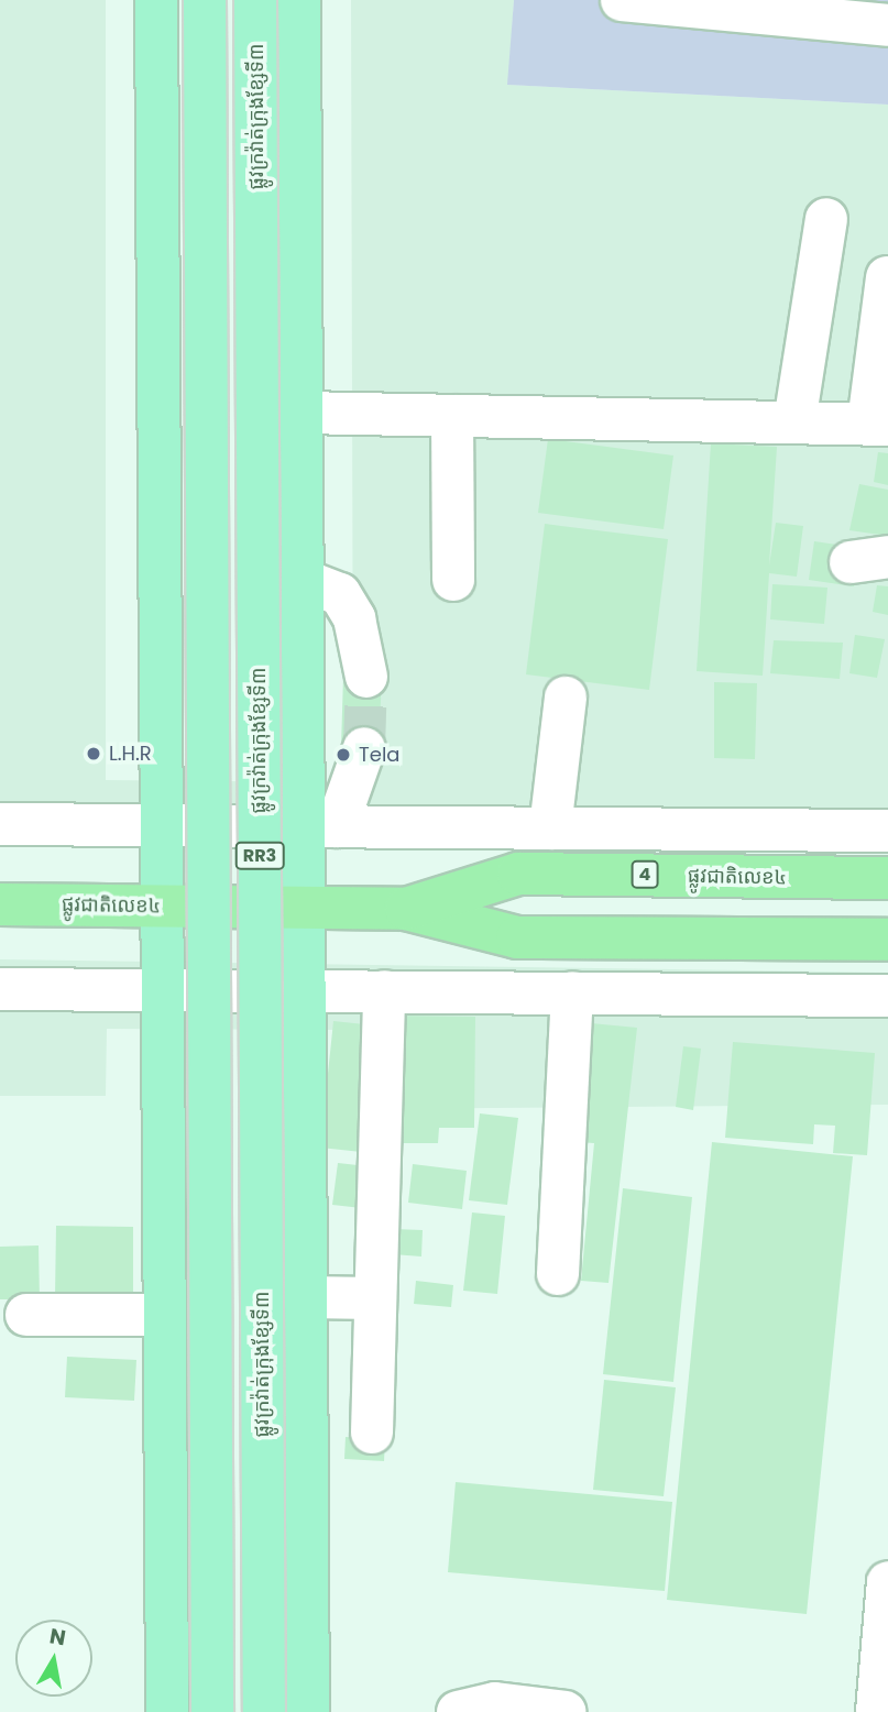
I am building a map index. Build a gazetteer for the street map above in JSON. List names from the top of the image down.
{
  "streets": {
    "highway": ["4", "ផ្លូវជាតិលេខ៤"],
    "main road": ["ផ្លូវក្រវ៉ាត់ក្រុងខ្សែទី៣", "RR3"]
  },
  "places": ["L.H.R", "Tela"],
  "north": "top"
}
